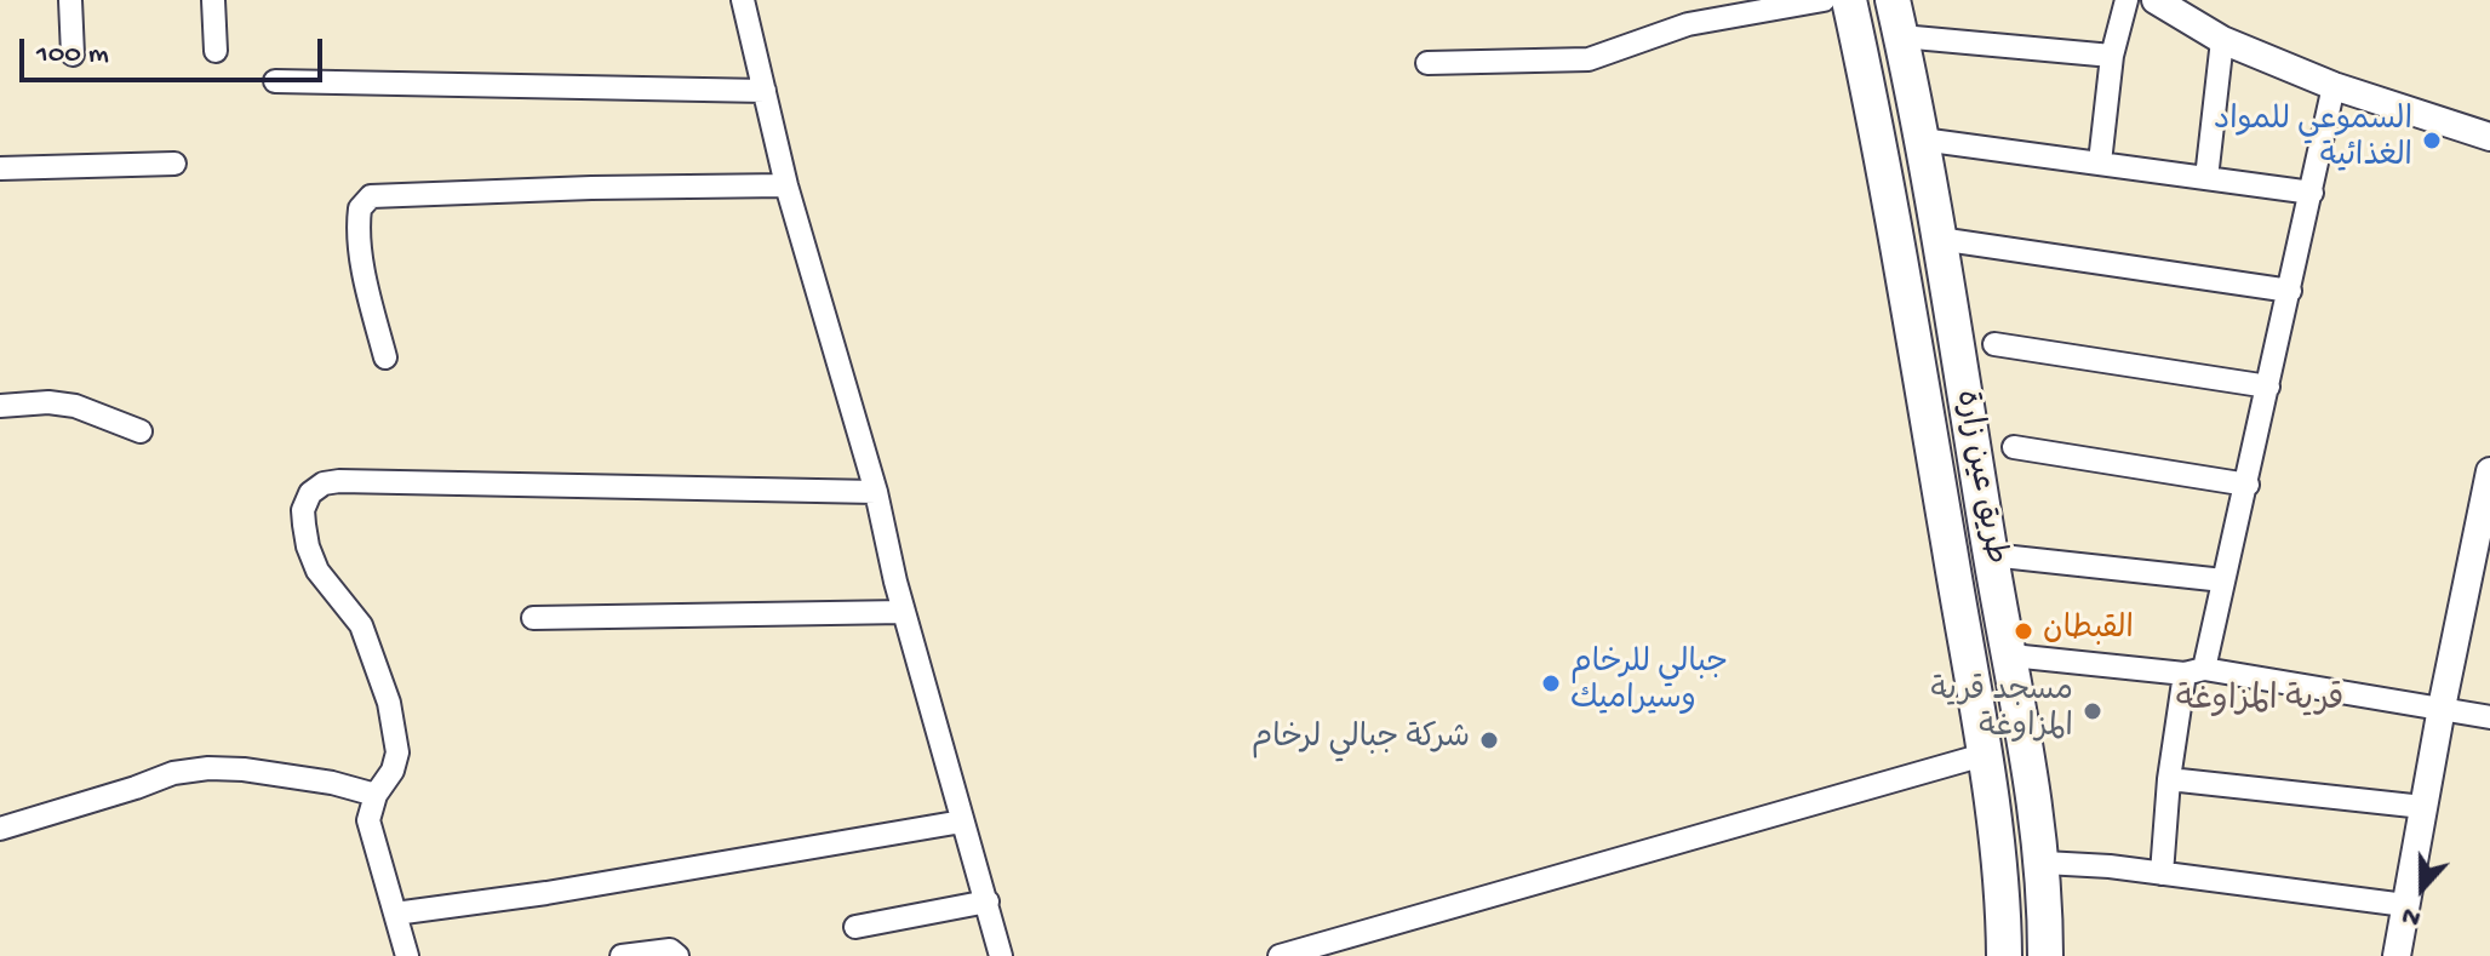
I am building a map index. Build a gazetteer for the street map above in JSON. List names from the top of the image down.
{
  "streets": {
    "main road": ["طريق عين زارة"]
  },
  "districts": ["قرية المزاوغة"],
  "places": [
    "السموعي للمواد الغذائية",
    "القبطان",
    "جبالي للرخام وسيراميك",
    "مسجد قرية المزاوغة",
    "شركة جبالي لرخام"
  ],
  "scale_bar": "100 m",
  "north": "bottom"
}
